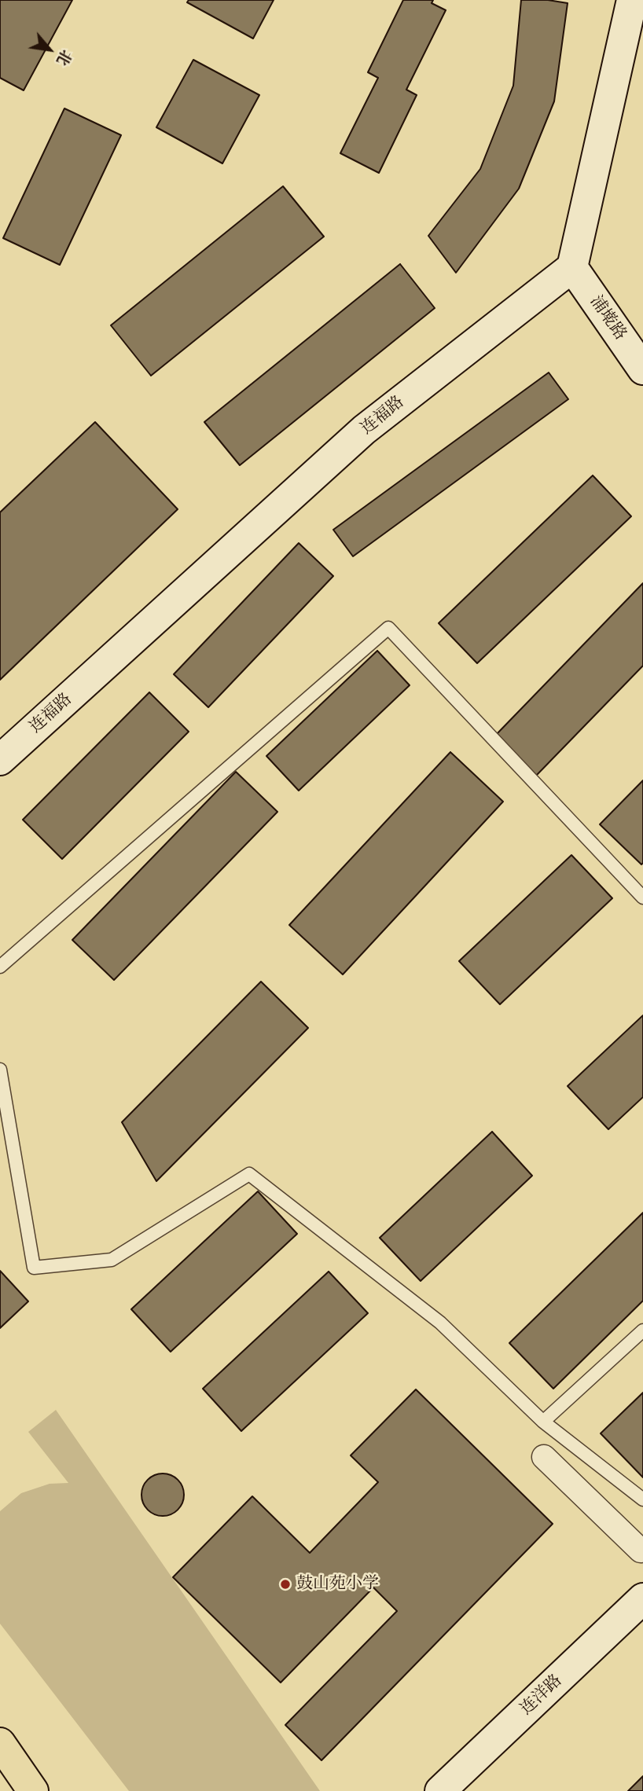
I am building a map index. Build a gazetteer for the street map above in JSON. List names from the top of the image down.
{
  "streets": {
    "street": ["浦墘路", "连福路", "连洋路"]
  },
  "crossings": [
    ["浦墘路", "连福路"]
  ],
  "places": ["鼓山苑小学"],
  "north": "bottom right"
}
